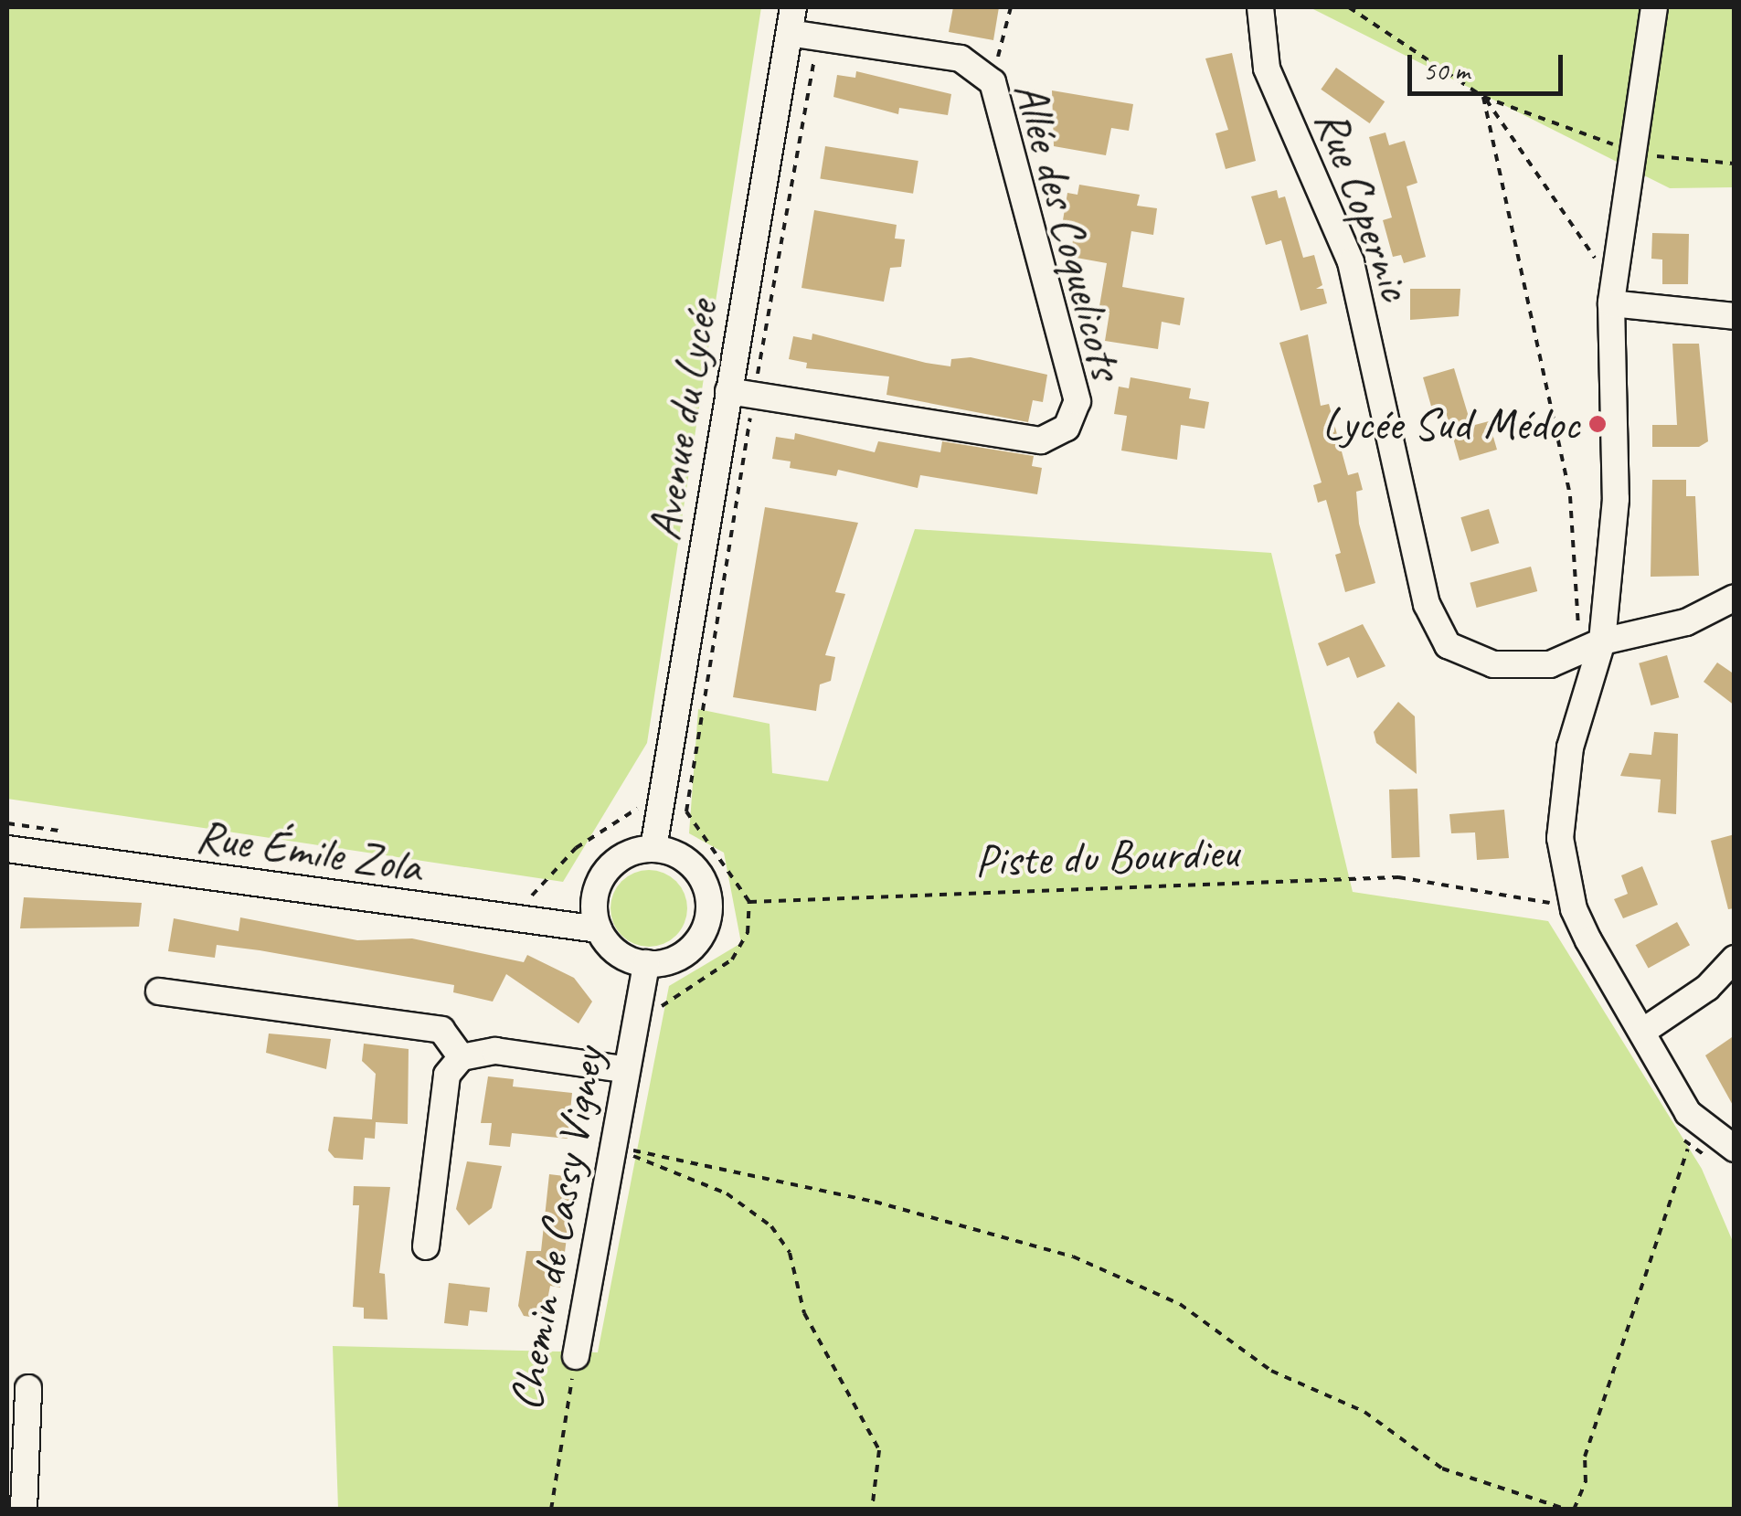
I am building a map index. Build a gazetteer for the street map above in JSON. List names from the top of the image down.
{
  "streets": {
    "street": [
      "Rue Copernic",
      "Allée des Coquelicots",
      "Avenue du Lycée",
      "Rue Émile Zola",
      "Chemin de Cassy Vigney"
    ],
    "path": ["Piste du Bourdieu"]
  },
  "crossings": [
    ["Allée des Coquelicots", "Avenue du Lycée"],
    ["Avenue du Lycée", "Rue Émile Zola"],
    ["Avenue du Lycée", "Chemin de Cassy Vigney"],
    ["Rue Émile Zola", "Chemin de Cassy Vigney"]
  ],
  "places": ["Lycée Sud Médoc"],
  "scale_bar": "50 m"
}
